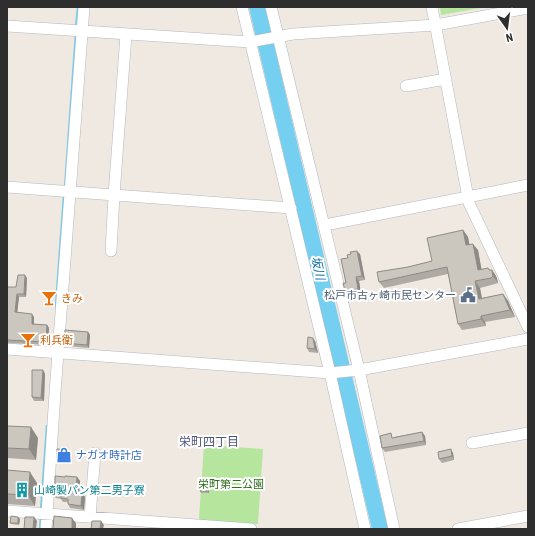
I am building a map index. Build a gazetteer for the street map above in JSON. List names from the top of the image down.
{
  "districts": ["栄町四丁目"],
  "water": ["坂川"],
  "parks": ["栄町第二公園"],
  "places": {
    "public building": ["松戸市古ヶ崎市民センター"],
    "bar": ["きみ", "利兵衛"],
    "shop": ["ナガオ時計店"],
    "building": ["山崎製パン第二男子寮"]
  },
  "north": "bottom"
}
